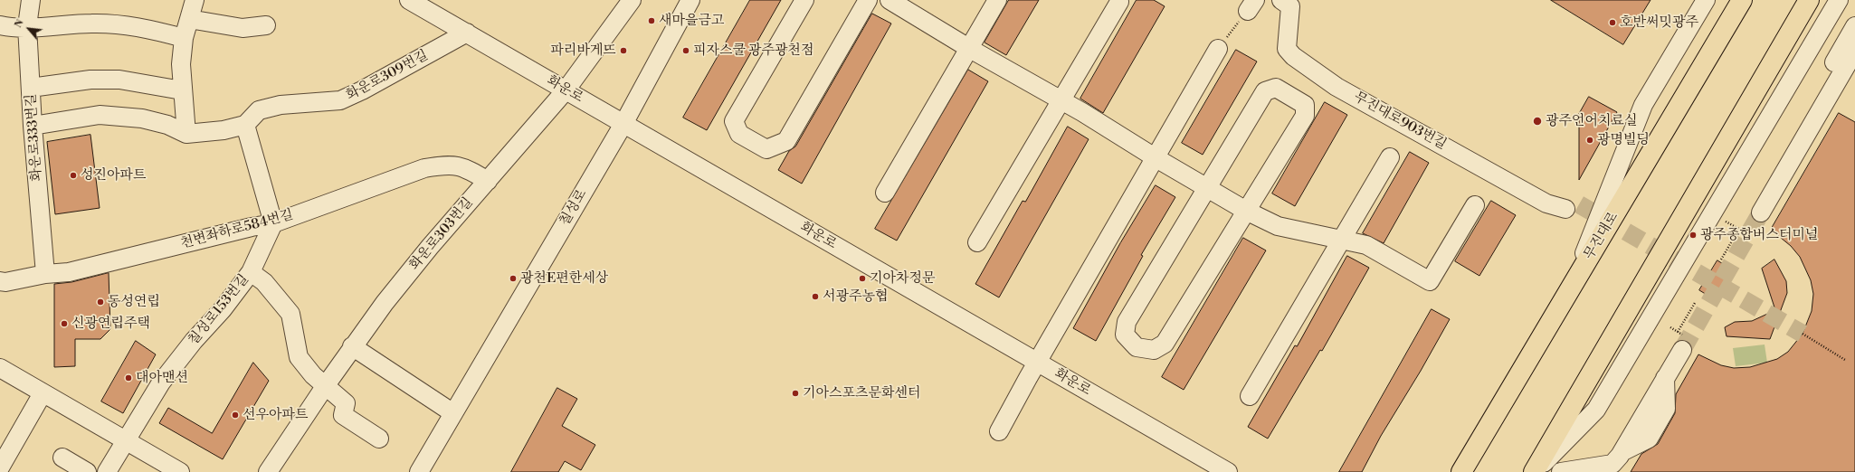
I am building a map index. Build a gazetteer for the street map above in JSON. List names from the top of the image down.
{
  "streets": {
    "main road": ["무진대로"],
    "street": [
      "화운로309번길",
      "화운로",
      "무진대로903번길",
      "화운로333번길",
      "칠성로",
      "천변좌하로584번길",
      "화운로303번길",
      "칠성로153번길"
    ]
  },
  "crossings": [
    ["화운로309번길", "화운로"],
    ["화운로", "칠성로"],
    ["화운로", "화운로303번길"],
    ["화운로333번길", "천변좌하로584번길"],
    ["천변좌하로584번길", "화운로303번길"],
    ["천변좌하로584번길", "칠성로153번길"]
  ],
  "places": [
    "새마을금고",
    "호반써밋광주",
    "파리바게뜨",
    "피자스쿨 광주광천점",
    "광주언어치료실",
    "광명빌딩",
    "성진아파트",
    "광주종합버스터미널",
    "광천E편한세상",
    "기아차정문",
    "서광주농협",
    "동성연립",
    "신광연립주택",
    "대아맨션",
    "기아스포츠문화센터",
    "선우아파트"
  ],
  "north": "top left"
}
